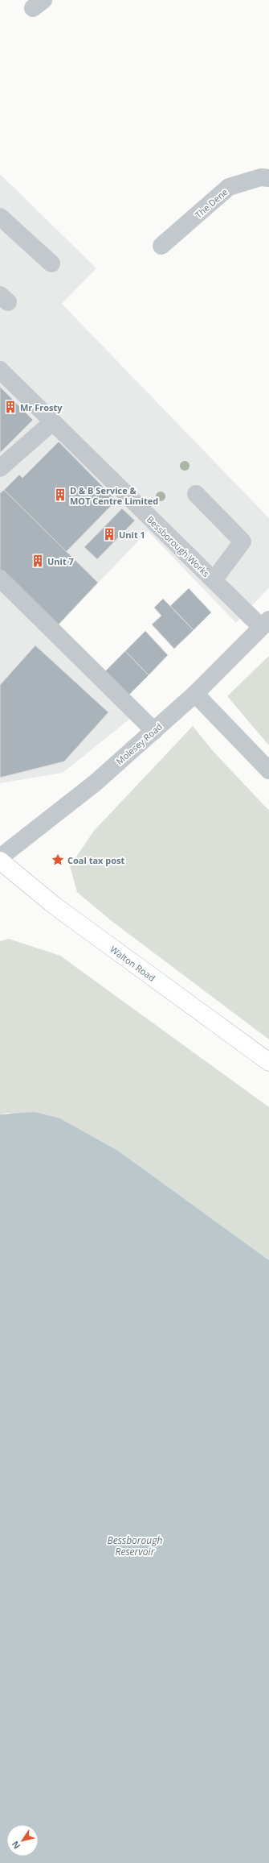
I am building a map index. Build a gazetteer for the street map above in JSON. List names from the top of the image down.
{
  "streets": {
    "main road": ["Walton Road"],
    "street": ["The Dene", "Bessborough Works", "Molesey Road"]
  },
  "crossings": [
    ["Bessborough Works", "Molesey Road"]
  ],
  "water": ["Bessborough Reservoir"],
  "places": {
    "building": [
      "Mr Frosty",
      "D & B Service & MOT Centre Limited",
      "Unit 1",
      "Unit 7"
    ],
    "place": ["Coal tax post"]
  },
  "north": "bottom left"
}
